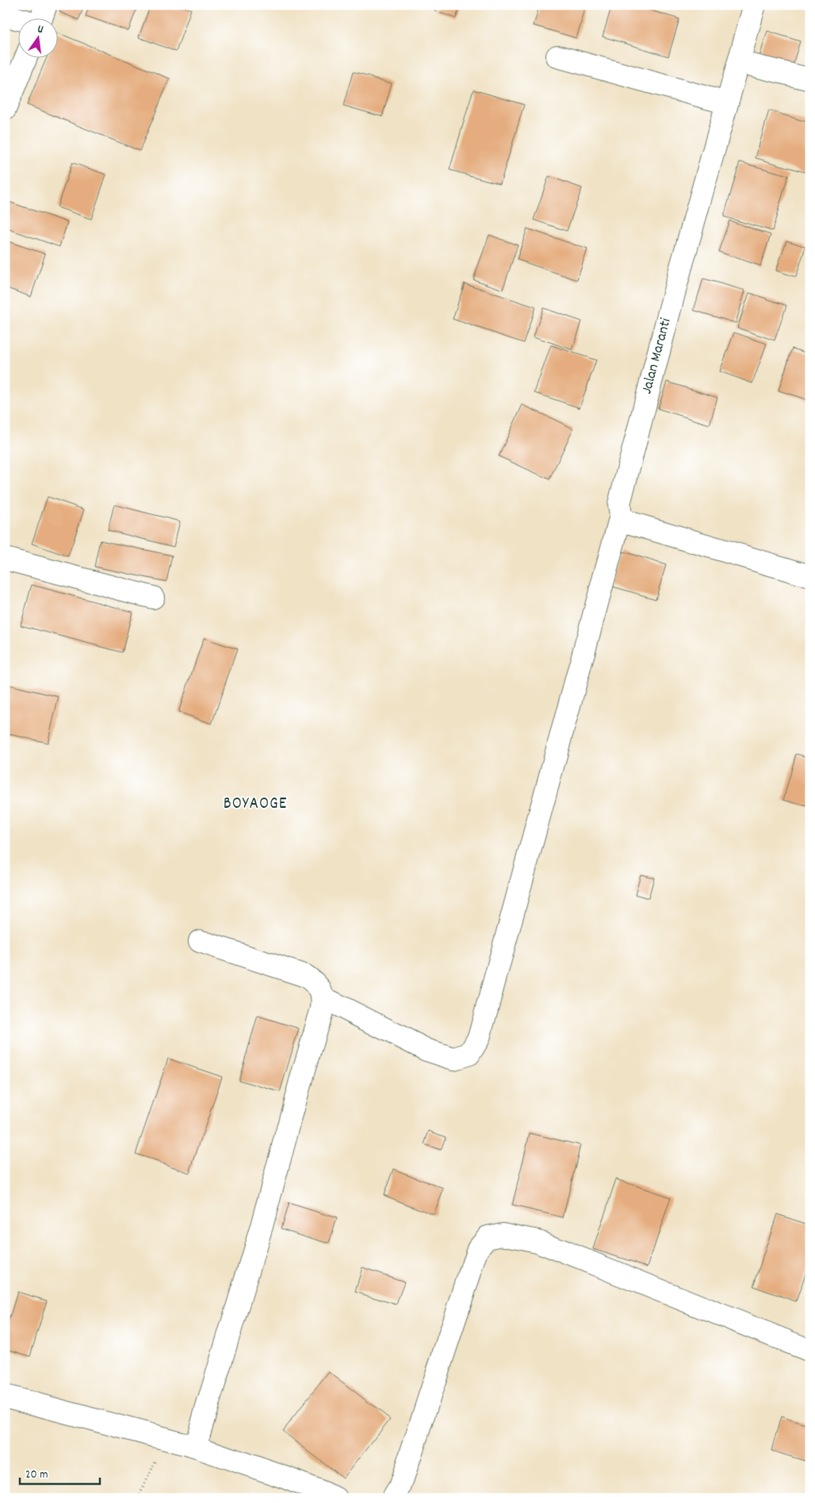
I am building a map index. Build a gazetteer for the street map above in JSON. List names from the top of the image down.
{
  "streets": {
    "street": ["Jalan Maranti"]
  },
  "districts": ["BOYAOGE"],
  "scale_bar": "20 m",
  "north": "top"
}
